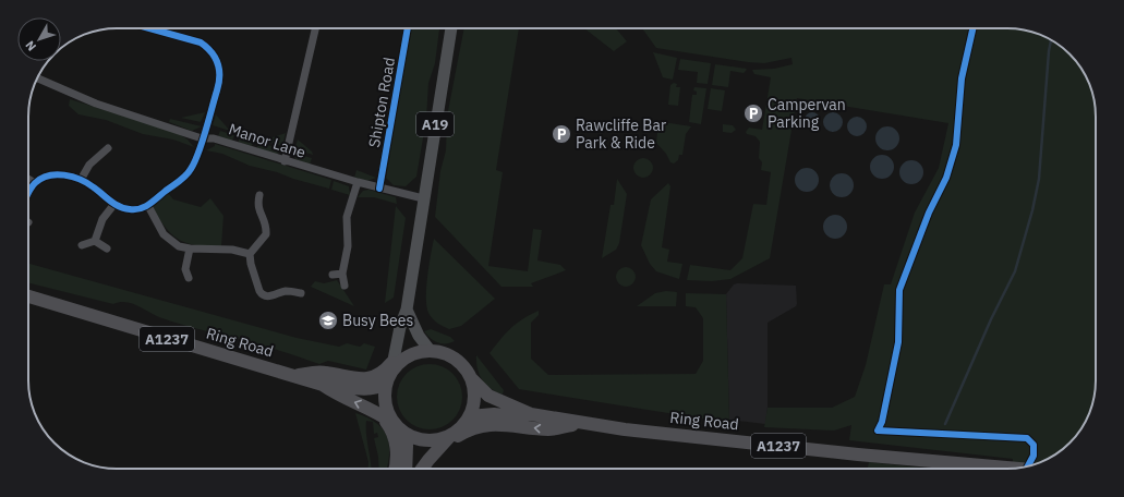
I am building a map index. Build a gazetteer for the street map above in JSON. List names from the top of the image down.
{
  "streets": {
    "highway": ["A1237", "Ring Road"],
    "main road": ["A19"],
    "street": ["Shipton Road", "Manor Lane"]
  },
  "crossings": [
    ["Shipton Road", "Manor Lane"],
    ["A19", "Manor Lane"],
    ["A19", "Ring Road"]
  ],
  "places": {
    "parking": ["Campervan Parking", "Rawcliffe Bar Park & Ride"],
    "school or university": ["Busy Bees"]
  },
  "north": "bottom left"
}
